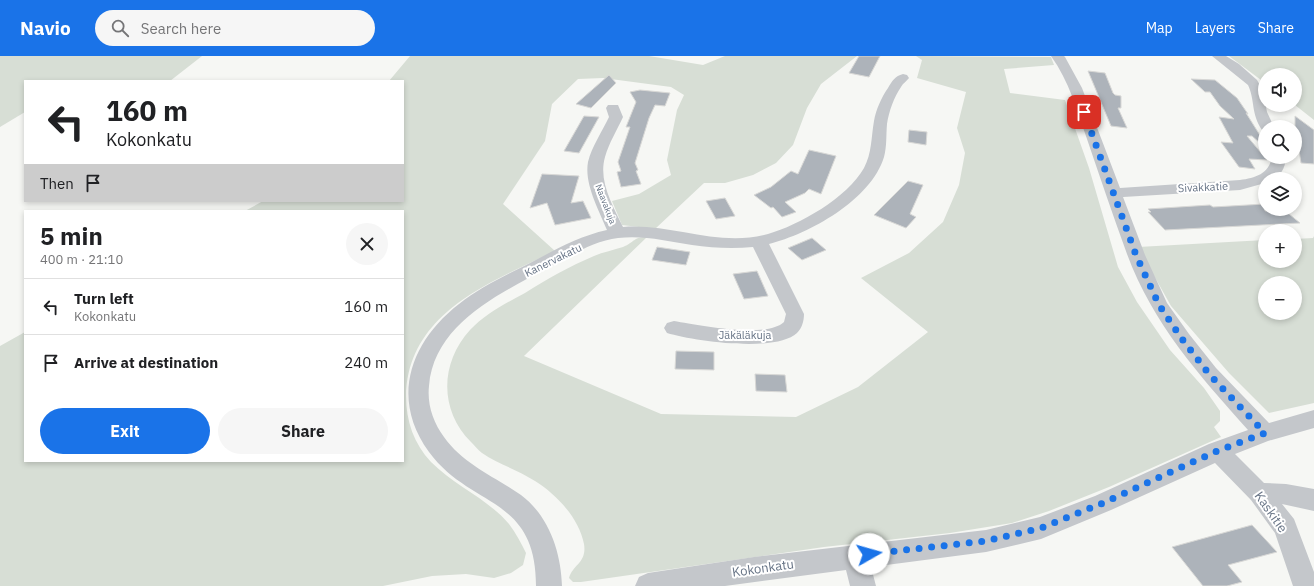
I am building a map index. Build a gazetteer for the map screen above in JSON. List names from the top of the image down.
{
  "streets": {
    "street": [
      "Sivakkatie",
      "Naavakuja",
      "Kanervakatu",
      "Jäkäläkuja",
      "Kaskitie",
      "Kokonkatu"
    ]
  },
  "crossings": [
    ["Naavakuja", "Kanervakatu"],
    ["Kanervakatu", "Jäkäläkuja"],
    ["Kaskitie", "Kokonkatu"]
  ],
  "page": {
    "header": "Navio",
    "search": "Search here",
    "nav": ["Map", "Layers", "Share"],
    "map_buttons": ["+", "−"],
    "turn": ["160 m", "Kokonkatu"],
    "then": "Then",
    "heading": ["5 min", "400 m · 21:10"],
    "list": [
      {
        "name": "Turn left",
        "note": "Kokonkatu",
        "value": "160 m"
      },
      {
        "name": "Arrive at destination",
        "value": "240 m"
      }
    ],
    "buttons": ["Exit", "Share"]
  }
}
